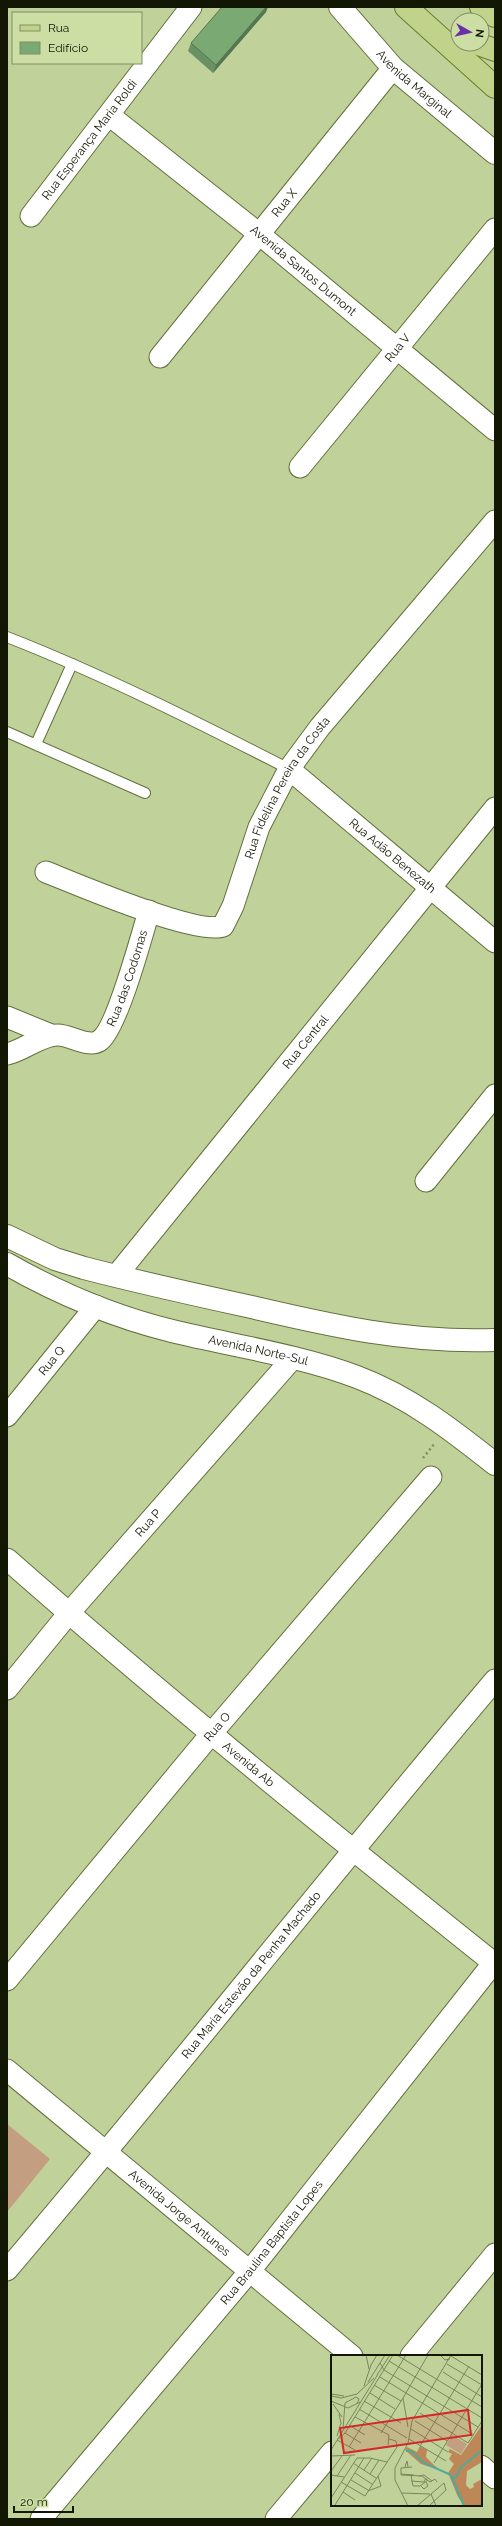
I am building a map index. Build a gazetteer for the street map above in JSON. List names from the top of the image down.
{
  "streets": {
    "main road": ["Avenida Marginal", "Avenida Norte-Sul"],
    "street": [
      "Rua Esperança Maria Roldi",
      "Rua X",
      "Avenida Santos Dumont",
      "Rua V",
      "Rua Fidelina Pereira da Costa",
      "Rua Adão Benezath",
      "Rua das Codornas",
      "Rua Central",
      "Rua Q",
      "Rua P",
      "Rua O",
      "Avenida Ab",
      "Rua Maria Estevão da Penha Machado",
      "Avenida Jorge Antunes",
      "Rua Braulina Baptista Lopes"
    ]
  },
  "crossings": [
    ["Avenida Marginal", "Rua X"],
    ["Rua Esperança Maria Roldi", "Avenida Santos Dumont"],
    ["Rua X", "Avenida Santos Dumont"],
    ["Avenida Santos Dumont", "Rua V"],
    ["Rua Fidelina Pereira da Costa", "Rua Adão Benezath"],
    ["Rua Fidelina Pereira da Costa", "Rua das Codornas"],
    ["Rua Adão Benezath", "Rua Central"],
    ["Avenida Norte-Sul", "Rua Q"],
    ["Avenida Norte-Sul", "Rua P"],
    ["Rua P", "Avenida Ab"],
    ["Rua O", "Avenida Ab"],
    ["Avenida Ab", "Rua Maria Estevão da Penha Machado"],
    ["Avenida Ab", "Rua Braulina Baptista Lopes"],
    ["Rua Maria Estevão da Penha Machado", "Avenida Jorge Antunes"],
    ["Avenida Jorge Antunes", "Rua Braulina Baptista Lopes"]
  ],
  "legend": ["Rua", "Edifício"],
  "scale_bar": "20 m",
  "north": "right"
}
